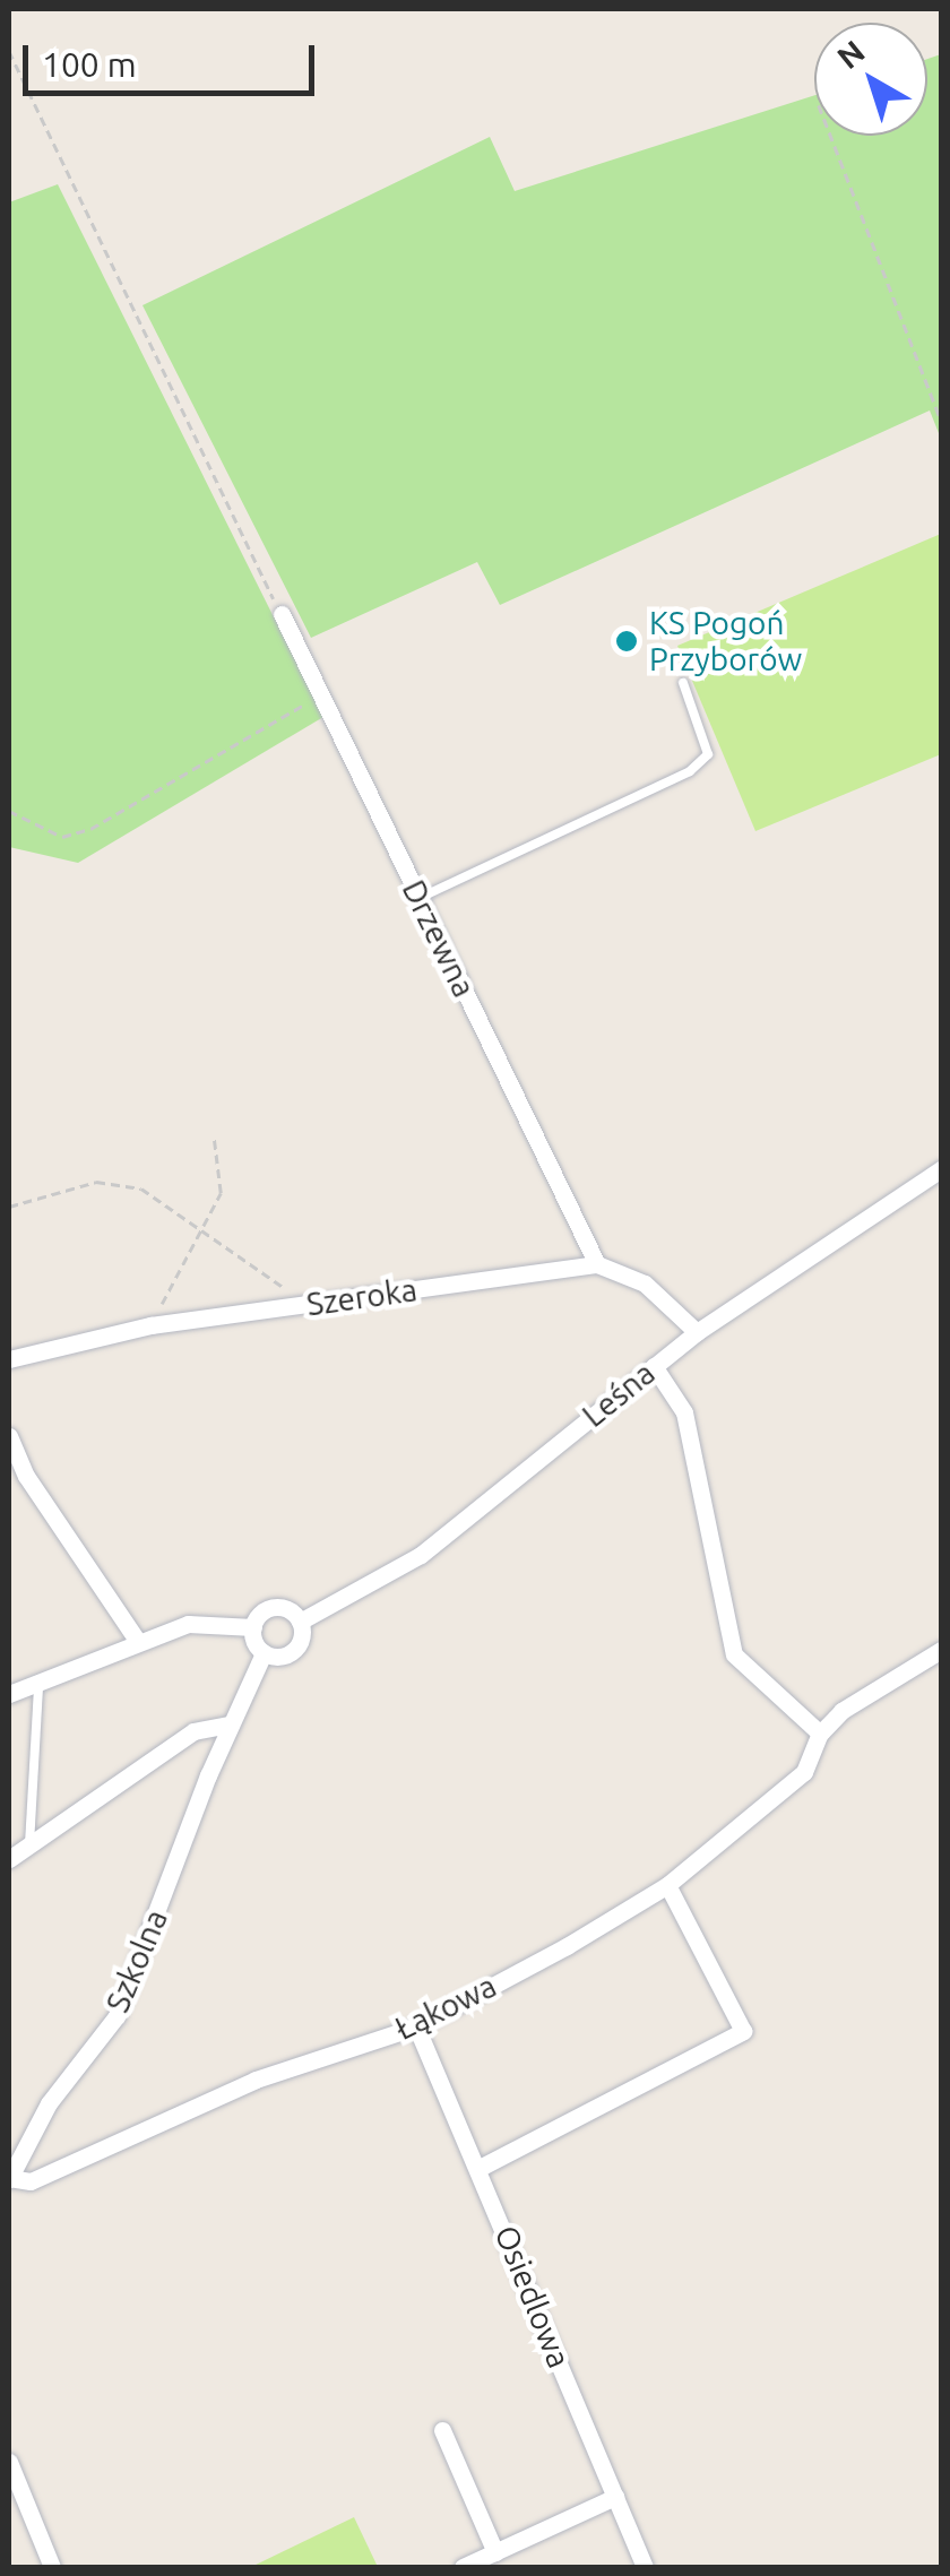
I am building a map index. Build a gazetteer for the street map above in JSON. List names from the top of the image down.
{
  "streets": {
    "street": [
      "Drzewna",
      "Szeroka",
      "Leśna",
      "Szkolna",
      "Łąkowa",
      "Osiedlowa"
    ]
  },
  "crossings": [
    ["Drzewna", "Szeroka"],
    ["Szkolna", "Łąkowa"],
    ["Łąkowa", "Osiedlowa"]
  ],
  "places": ["KS Pogoń Przyborów"],
  "scale_bar": "100 m",
  "north": "top left"
}
